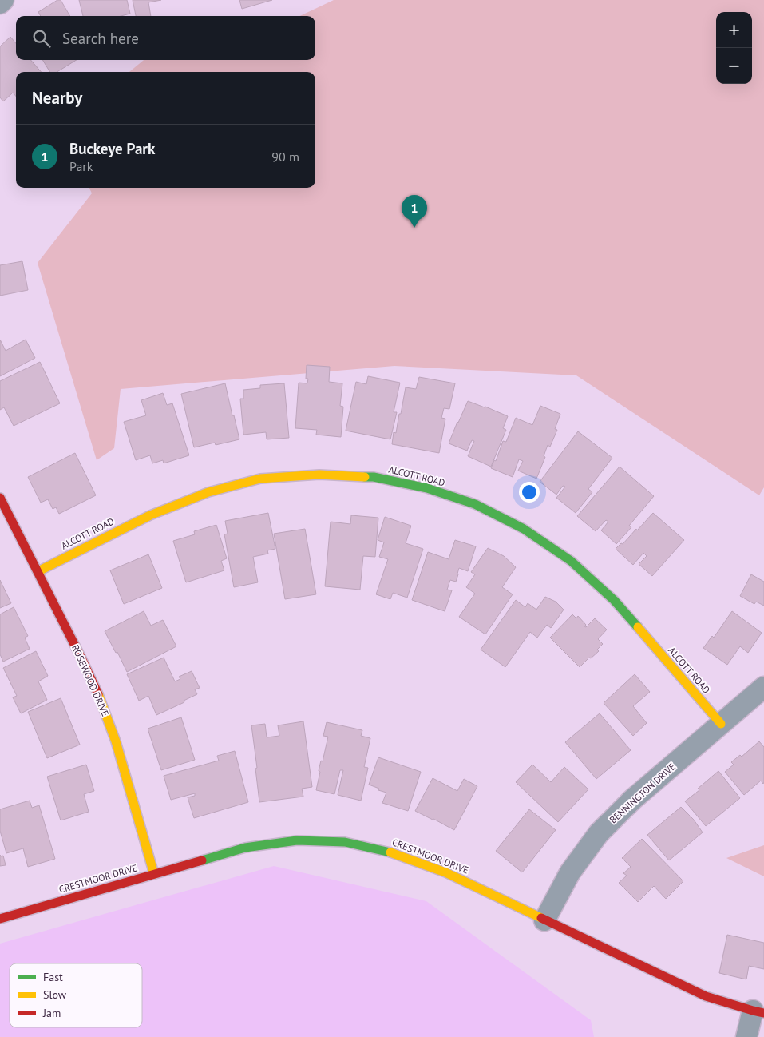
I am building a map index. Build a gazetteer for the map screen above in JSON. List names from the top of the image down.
{
  "streets": {
    "street": [
      "ALCOTT ROAD",
      "ROSEWOOD DRIVE",
      "BENNINGTON DRIVE",
      "CRESTMOOR DRIVE"
    ]
  },
  "crossings": [
    ["ALCOTT ROAD", "ROSEWOOD DRIVE"],
    ["ALCOTT ROAD", "BENNINGTON DRIVE"],
    ["ROSEWOOD DRIVE", "CRESTMOOR DRIVE"],
    ["BENNINGTON DRIVE", "CRESTMOOR DRIVE"]
  ],
  "legend": ["Fast", "Slow", "Jam"],
  "page": {
    "map_buttons": ["+", "−"],
    "search": "Search here",
    "heading": "Nearby",
    "list": [
      {
        "mark": "1",
        "name": "Buckeye Park",
        "note": "Park",
        "value": "90 m"
      }
    ],
    "pins": "1"
  }
}
